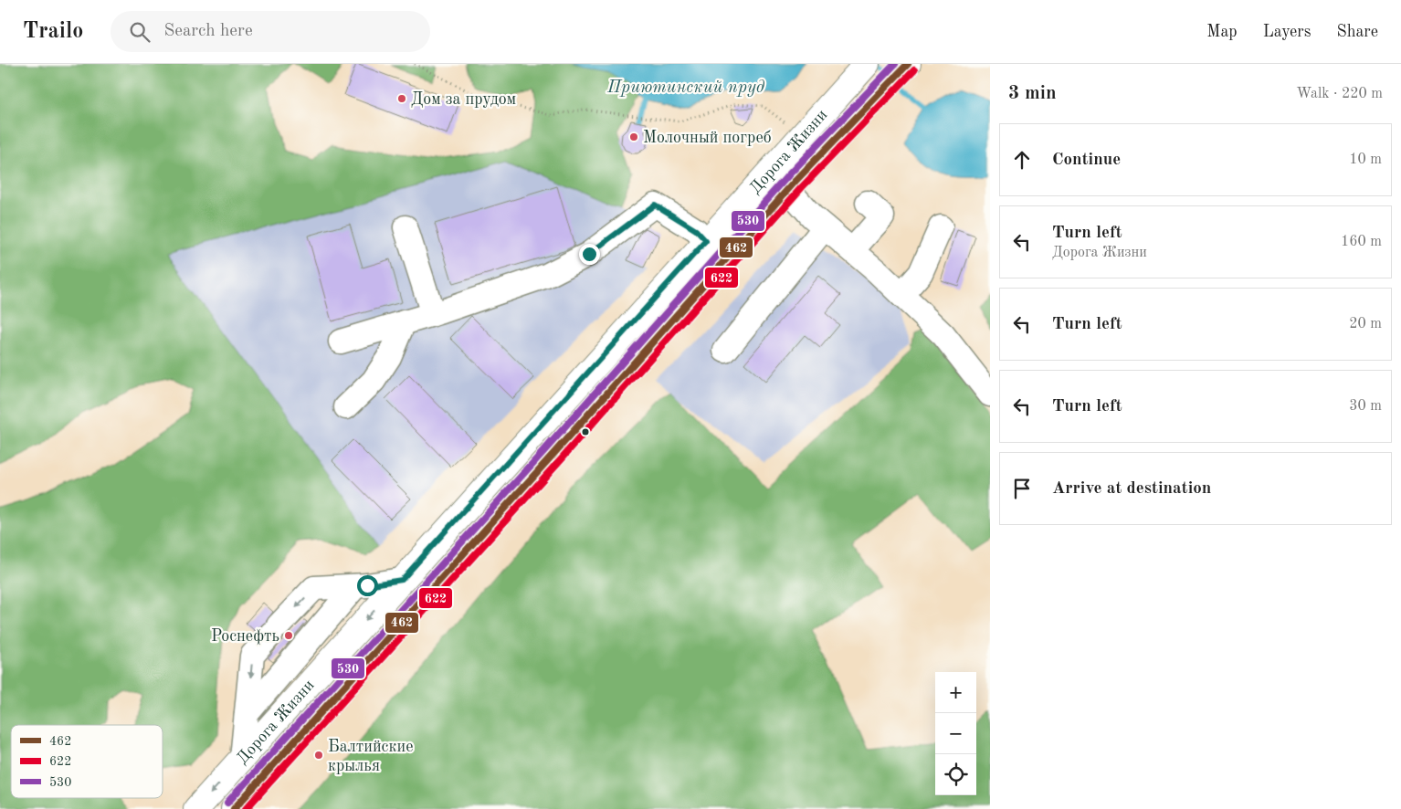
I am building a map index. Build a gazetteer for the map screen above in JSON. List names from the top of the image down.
{
  "streets": {
    "main road": ["Дорога Жизни"]
  },
  "water": ["Приютинский пруд"],
  "places": [
    "Дом за прудом",
    "Молочный погреб",
    "Роснефть",
    "Балтийские крылья"
  ],
  "lines": ["transit line 462", "transit line 530", "transit line 622"],
  "legend": ["462", "622", "530"],
  "page": {
    "header": "Trailo",
    "search": "Search here",
    "nav": ["Map", "Layers", "Share"],
    "heading": ["3 min", "Walk · 220 m"],
    "list": [
      ["Continue", "10 m"],
      ["Turn left", "Дорога Жизни", "160 m"],
      ["Turn left", "20 m"],
      ["Turn left", "30 m"],
      "Arrive at destination"
    ],
    "map_buttons": ["+", "−"]
  }
}
